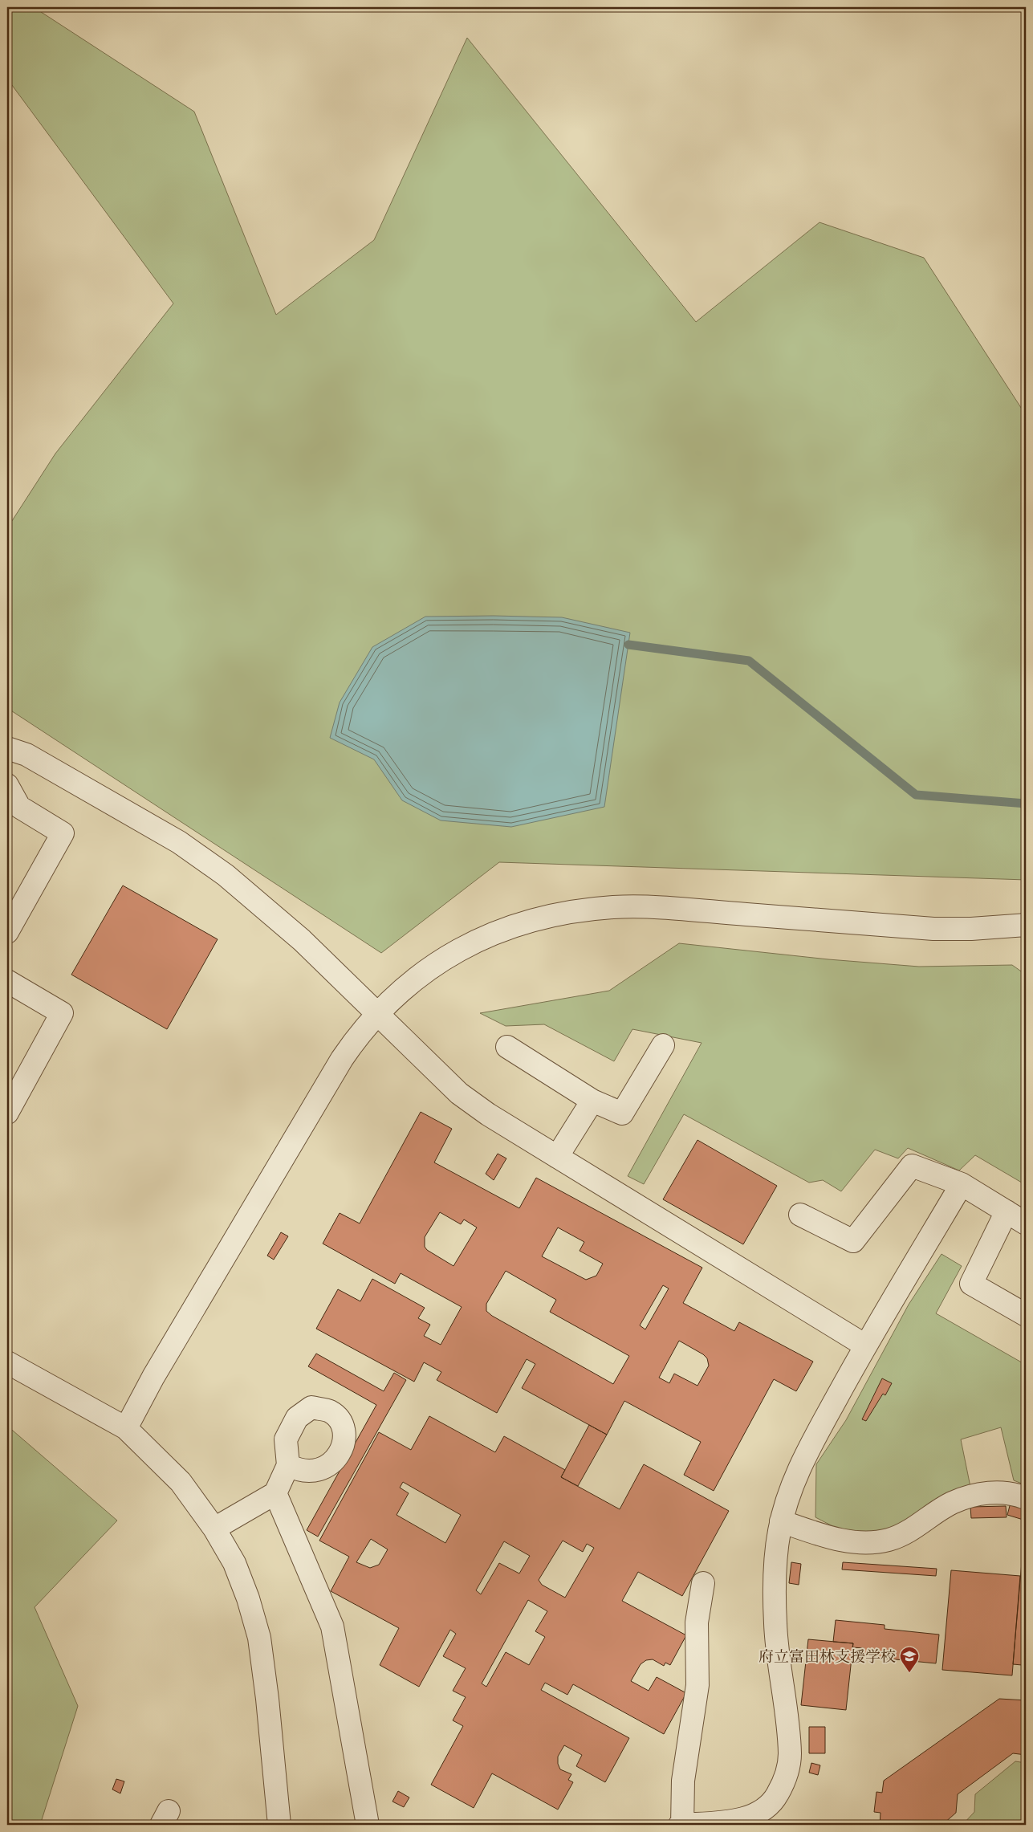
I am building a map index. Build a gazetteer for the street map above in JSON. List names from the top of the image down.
{
  "places": {
    "school or university": ["府立富田林支援学校"]
  }
}
